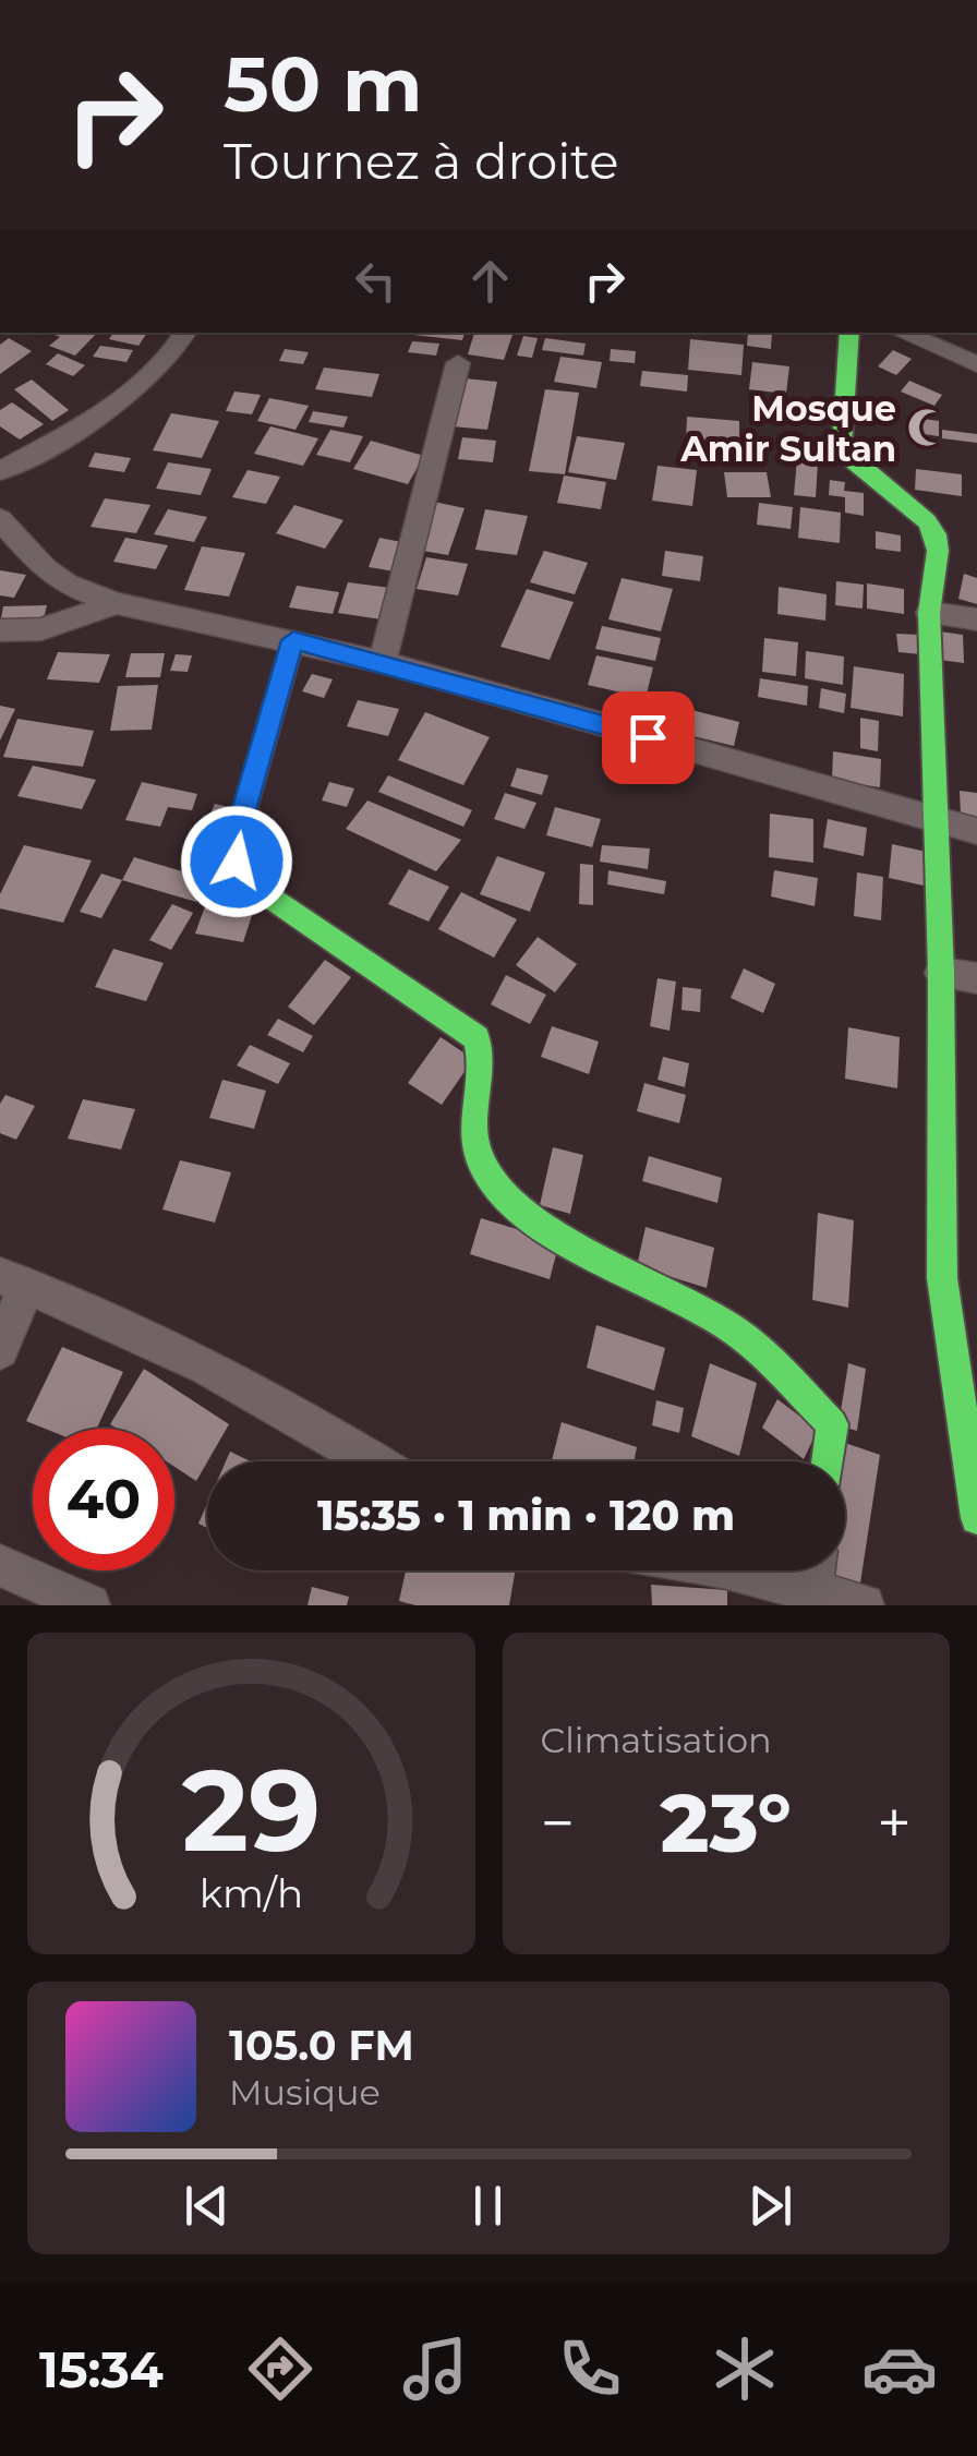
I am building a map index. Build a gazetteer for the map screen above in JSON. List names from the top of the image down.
{
  "places": {
    "mosque": ["Mosque Amir Sultan"]
  },
  "page": {
    "turn": ["50 m", "Tournez à droite"],
    "limit": "40",
    "trip": "15:35 · 1 min · 120 m",
    "tile": "Climatisation",
    "heat": ["−", "23°", "+"],
    "song": ["105.0 FM", "Musique"],
    "tabs": "15:34",
    "gauge": ["29", "km/h"]
  }
}
